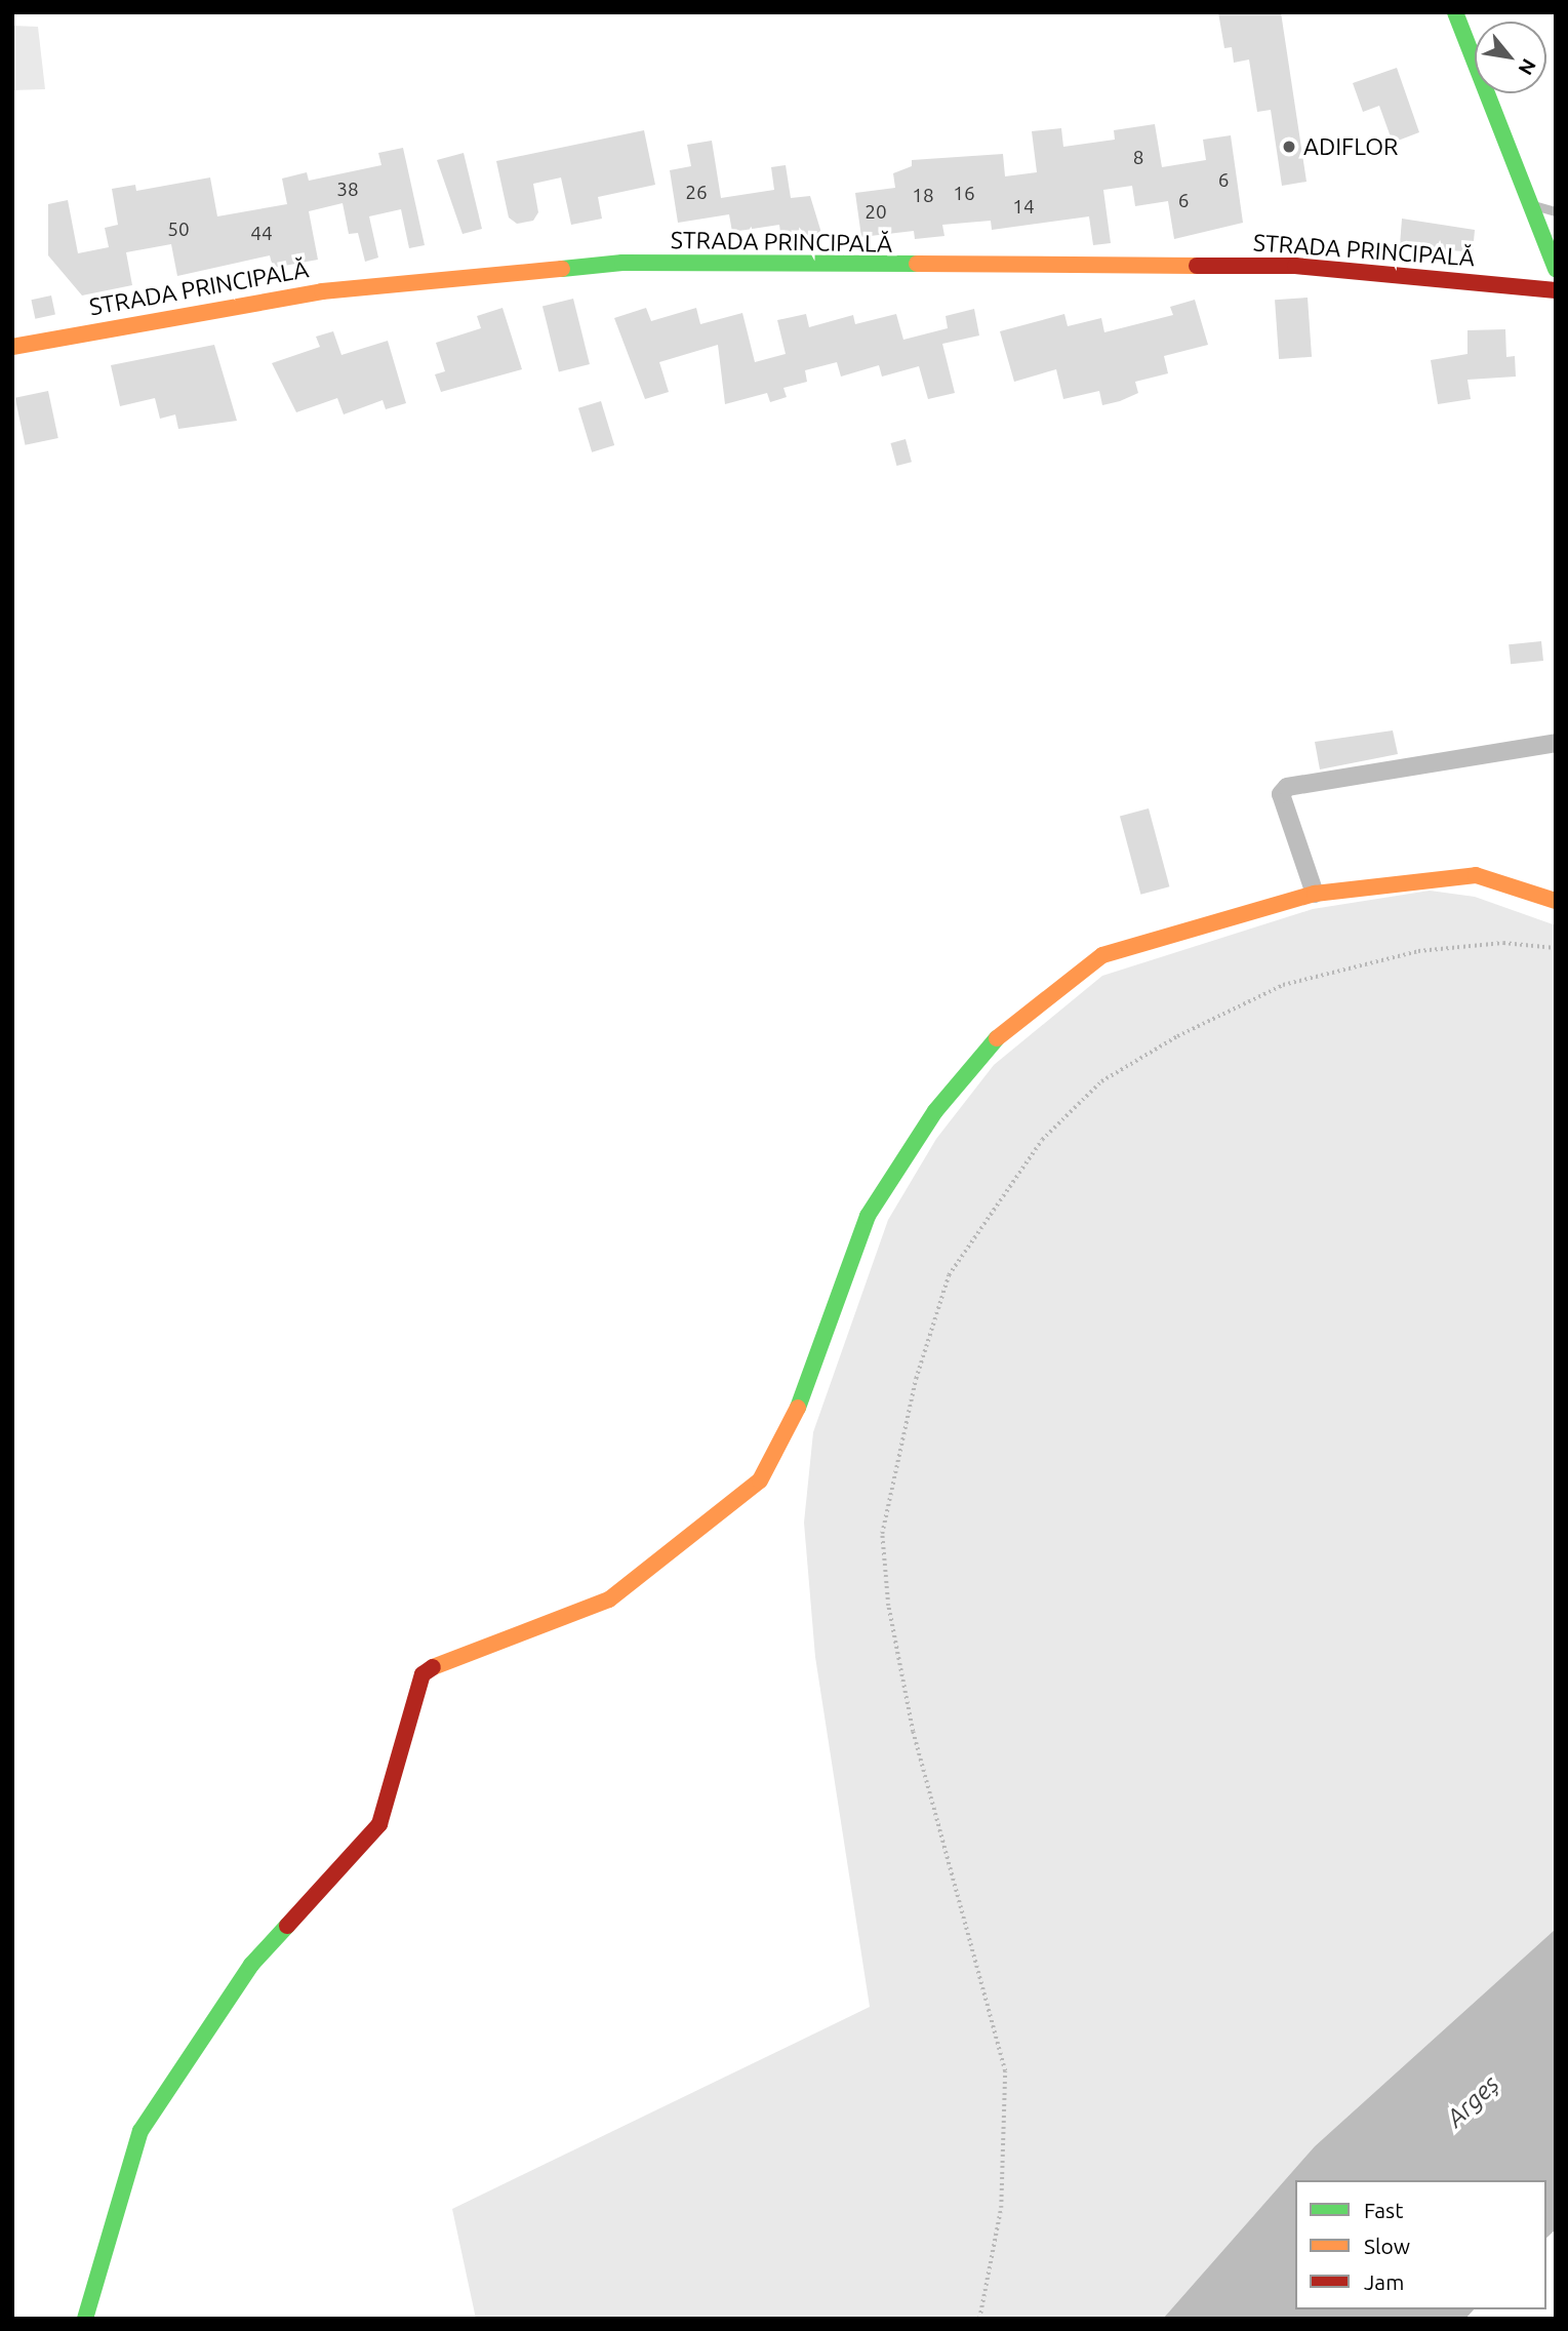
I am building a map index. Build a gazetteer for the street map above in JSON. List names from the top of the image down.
{
  "streets": {
    "street": ["STRADA PRINCIPALĂ"]
  },
  "water": ["Argeș"],
  "places": ["ADIFLOR"],
  "house_numbers": [
    "8",
    "6",
    "38",
    "26",
    "16",
    "18",
    "6",
    "14",
    "20",
    "50",
    "44"
  ],
  "legend": ["Fast", "Slow", "Jam"],
  "north": "bottom right"
}
